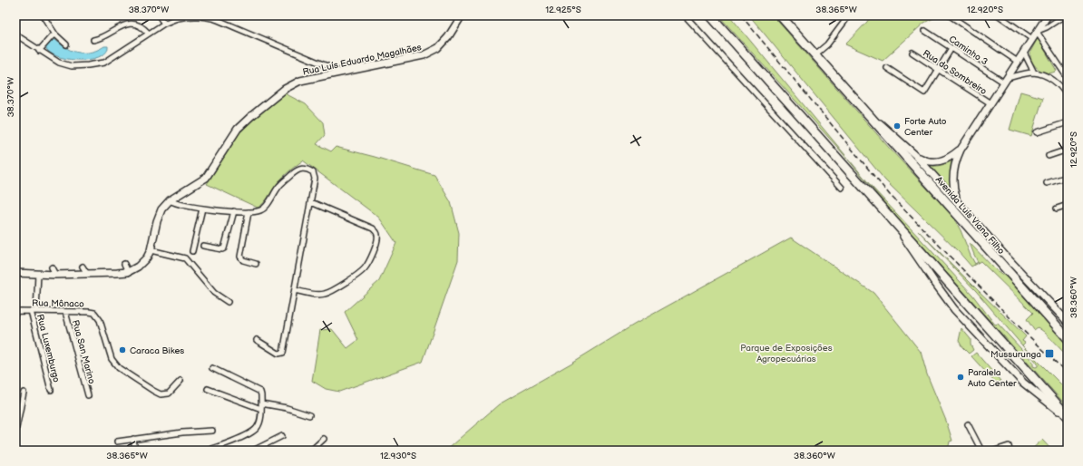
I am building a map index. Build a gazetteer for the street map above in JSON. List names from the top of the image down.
{
  "streets": {
    "highway": ["Avenida Luís Viana Filho"],
    "main road": ["Rua Luís Eduardo Magalhães"],
    "street": [
      "Caminho 3",
      "Rua do Sombreiro",
      "Rua Mônaco",
      "Rua Luxemburgo",
      "Rua San Marino"
    ]
  },
  "crossings": [
    ["Rua Mônaco", "Rua Luxemburgo"],
    ["Rua Mônaco", "Rua San Marino"]
  ],
  "parks": ["Parque de Exposições Agropecuárias"],
  "places": {
    "other": ["Forte Auto Center", "Caraca Bikes", "Paralela Auto Center"],
    "transit": ["Mussurunga"]
  },
  "coordinates": [
    "38.370°W",
    "12.925°S",
    "38.365°W",
    "12.920°S",
    "38.360°W",
    "12.930°S"
  ]
}
